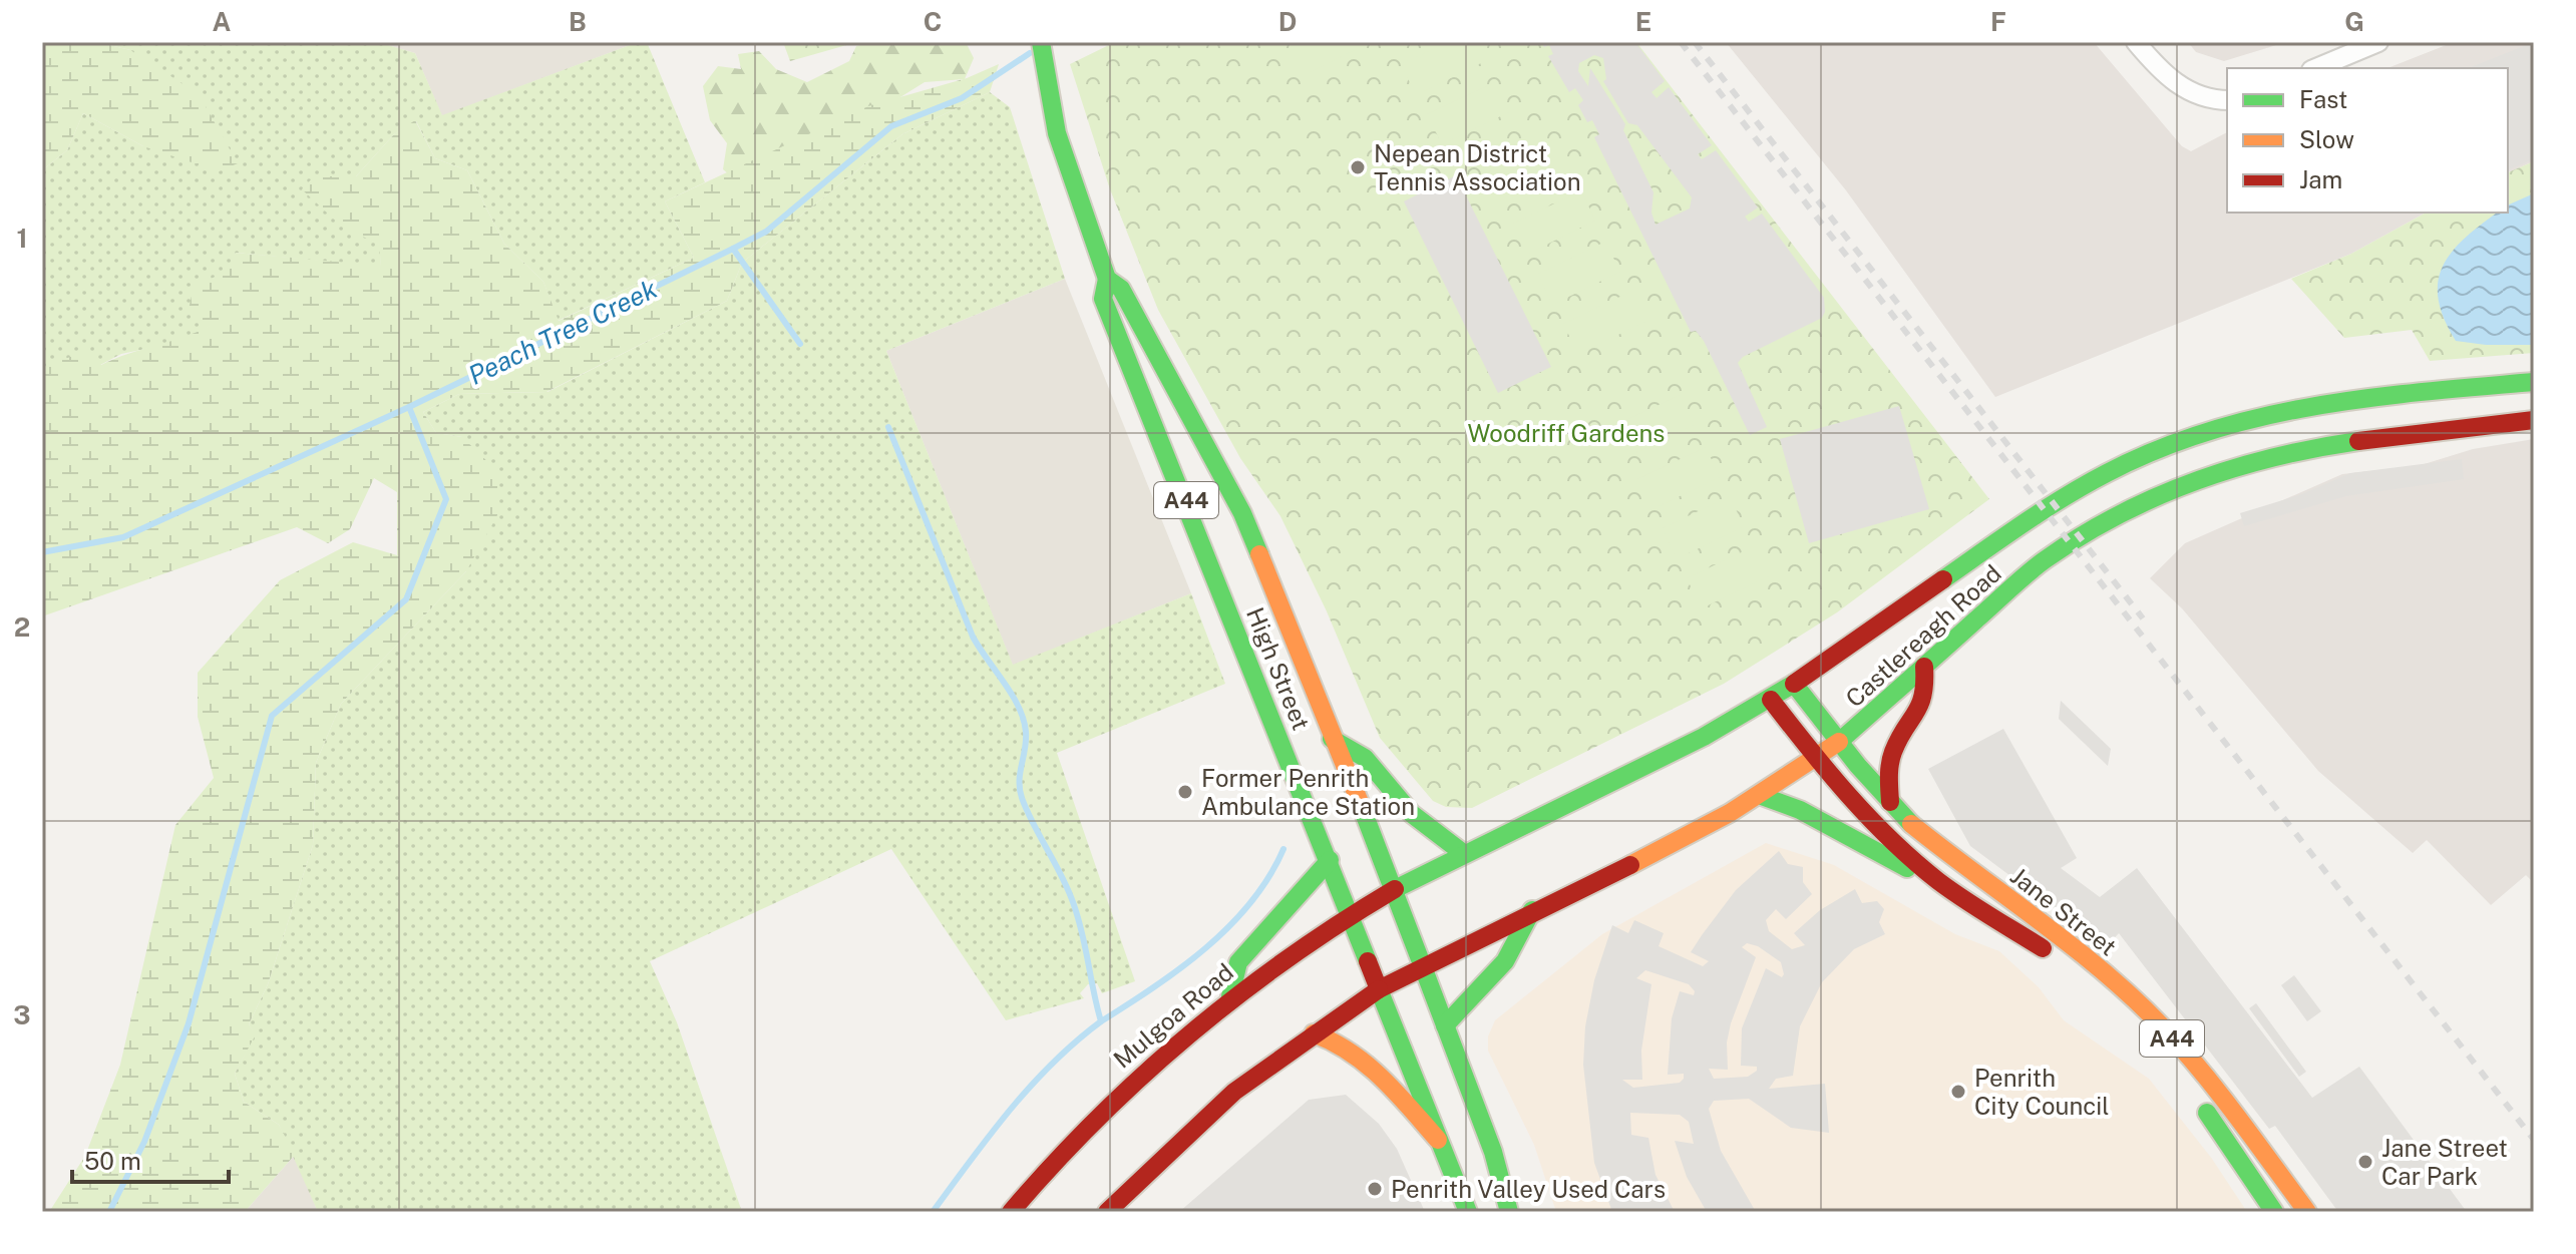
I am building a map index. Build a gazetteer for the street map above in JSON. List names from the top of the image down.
{
  "streets": {
    "main road": [
      "A44",
      "Castlereagh Road",
      "High Street",
      "Jane Street",
      "Mulgoa Road"
    ]
  },
  "crossings": [
    ["A44", "Castlereagh Road"],
    ["A44", "Jane Street"],
    ["Castlereagh Road", "High Street"],
    ["Castlereagh Road", "Jane Street"],
    ["High Street", "Mulgoa Road"]
  ],
  "water": ["Peach Tree Creek"],
  "parks": ["Woodriff Gardens"],
  "places": [
    "Nepean District Tennis Association",
    "Former Penrith Ambulance Station",
    "Penrith City Council",
    "Jane Street Car Park",
    "Penrith Valley Used Cars"
  ],
  "legend": ["Fast", "Slow", "Jam"],
  "scale_bar": "50 m",
  "grid": {
    "columns": [
      "A",
      "B",
      "C",
      "D",
      "E",
      "F",
      "G"
    ],
    "rows": ["1", "2", "3"]
  }
}
